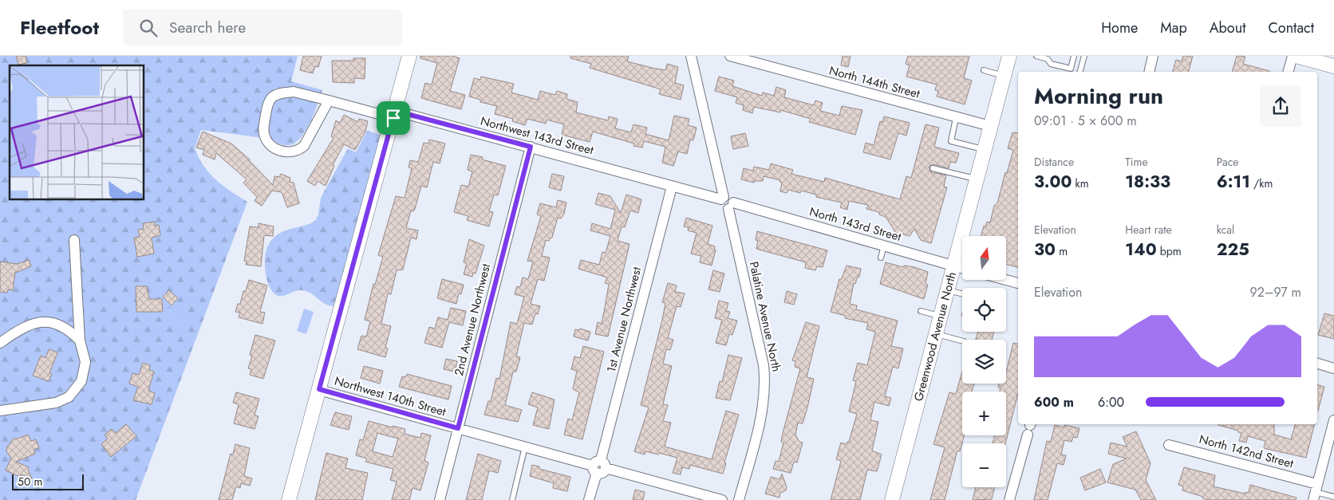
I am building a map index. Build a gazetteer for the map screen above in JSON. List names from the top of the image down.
{
  "streets": {
    "main road": ["Greenwood Avenue North"],
    "street": [
      "North 144th Street",
      "Northwest 143rd Street",
      "North 143rd Street",
      "Palatine Avenue North",
      "2nd Avenue Northwest",
      "1st Avenue Northwest",
      "Northwest 140th Street",
      "North 142nd Street"
    ]
  },
  "crossings": [
    ["North 144th Street", "Greenwood Avenue North"],
    ["Northwest 143rd Street", "2nd Avenue Northwest"],
    ["Northwest 143rd Street", "1st Avenue Northwest"],
    ["North 143rd Street", "Palatine Avenue North"],
    ["North 143rd Street", "Greenwood Avenue North"],
    ["2nd Avenue Northwest", "Northwest 140th Street"],
    ["1st Avenue Northwest", "Northwest 140th Street"]
  ],
  "scale_bar": "50 m",
  "north": "top",
  "page": {
    "header": "Fleetfoot",
    "search": "Search here",
    "nav": [
      "Home",
      "Map",
      "About",
      "Contact"
    ],
    "heading": ["Morning run", "09:01 · 5 × 600 m"],
    "stats": [
      ["Distance", "3.00 km"],
      ["Time", "18:33"],
      ["Pace", "6:11 /km"],
      ["Elevation", "30 m"],
      ["Heart rate", "140 bpm"],
      ["kcal", "225"]
    ],
    "map_buttons": ["+", "−"],
    "chart": ["Elevation", "92–97 m"],
    "list": [
      {
        "name": "600 m",
        "note": "6:00"
      }
    ],
    "scale": "50 m"
  }
}
